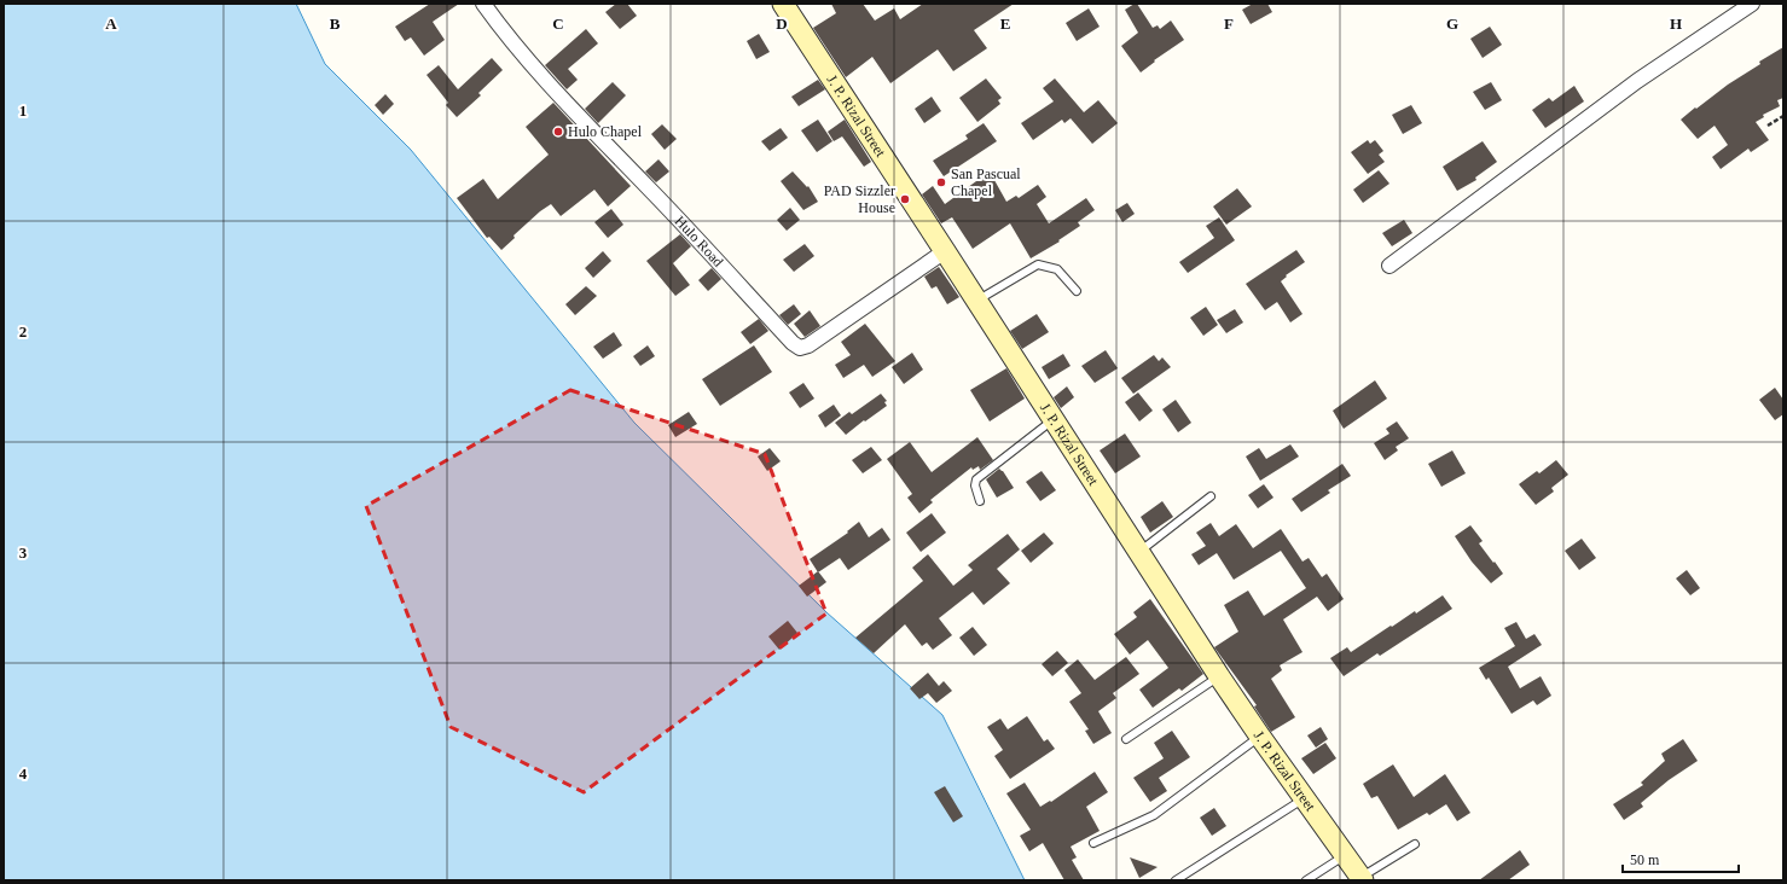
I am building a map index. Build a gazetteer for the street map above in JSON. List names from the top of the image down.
{
  "streets": {
    "main road": ["J. P. Rizal Street"],
    "street": ["Hulo Road"]
  },
  "crossings": [
    ["J. P. Rizal Street", "Hulo Road"]
  ],
  "places": ["Hulo Chapel", "San Pascual Chapel", "PAD Sizzler House"],
  "scale_bar": "50 m",
  "grid": {
    "columns": [
      "A",
      "B",
      "C",
      "D",
      "E",
      "F",
      "G",
      "H"
    ],
    "rows": [
      "1",
      "2",
      "3",
      "4"
    ]
  }
}
